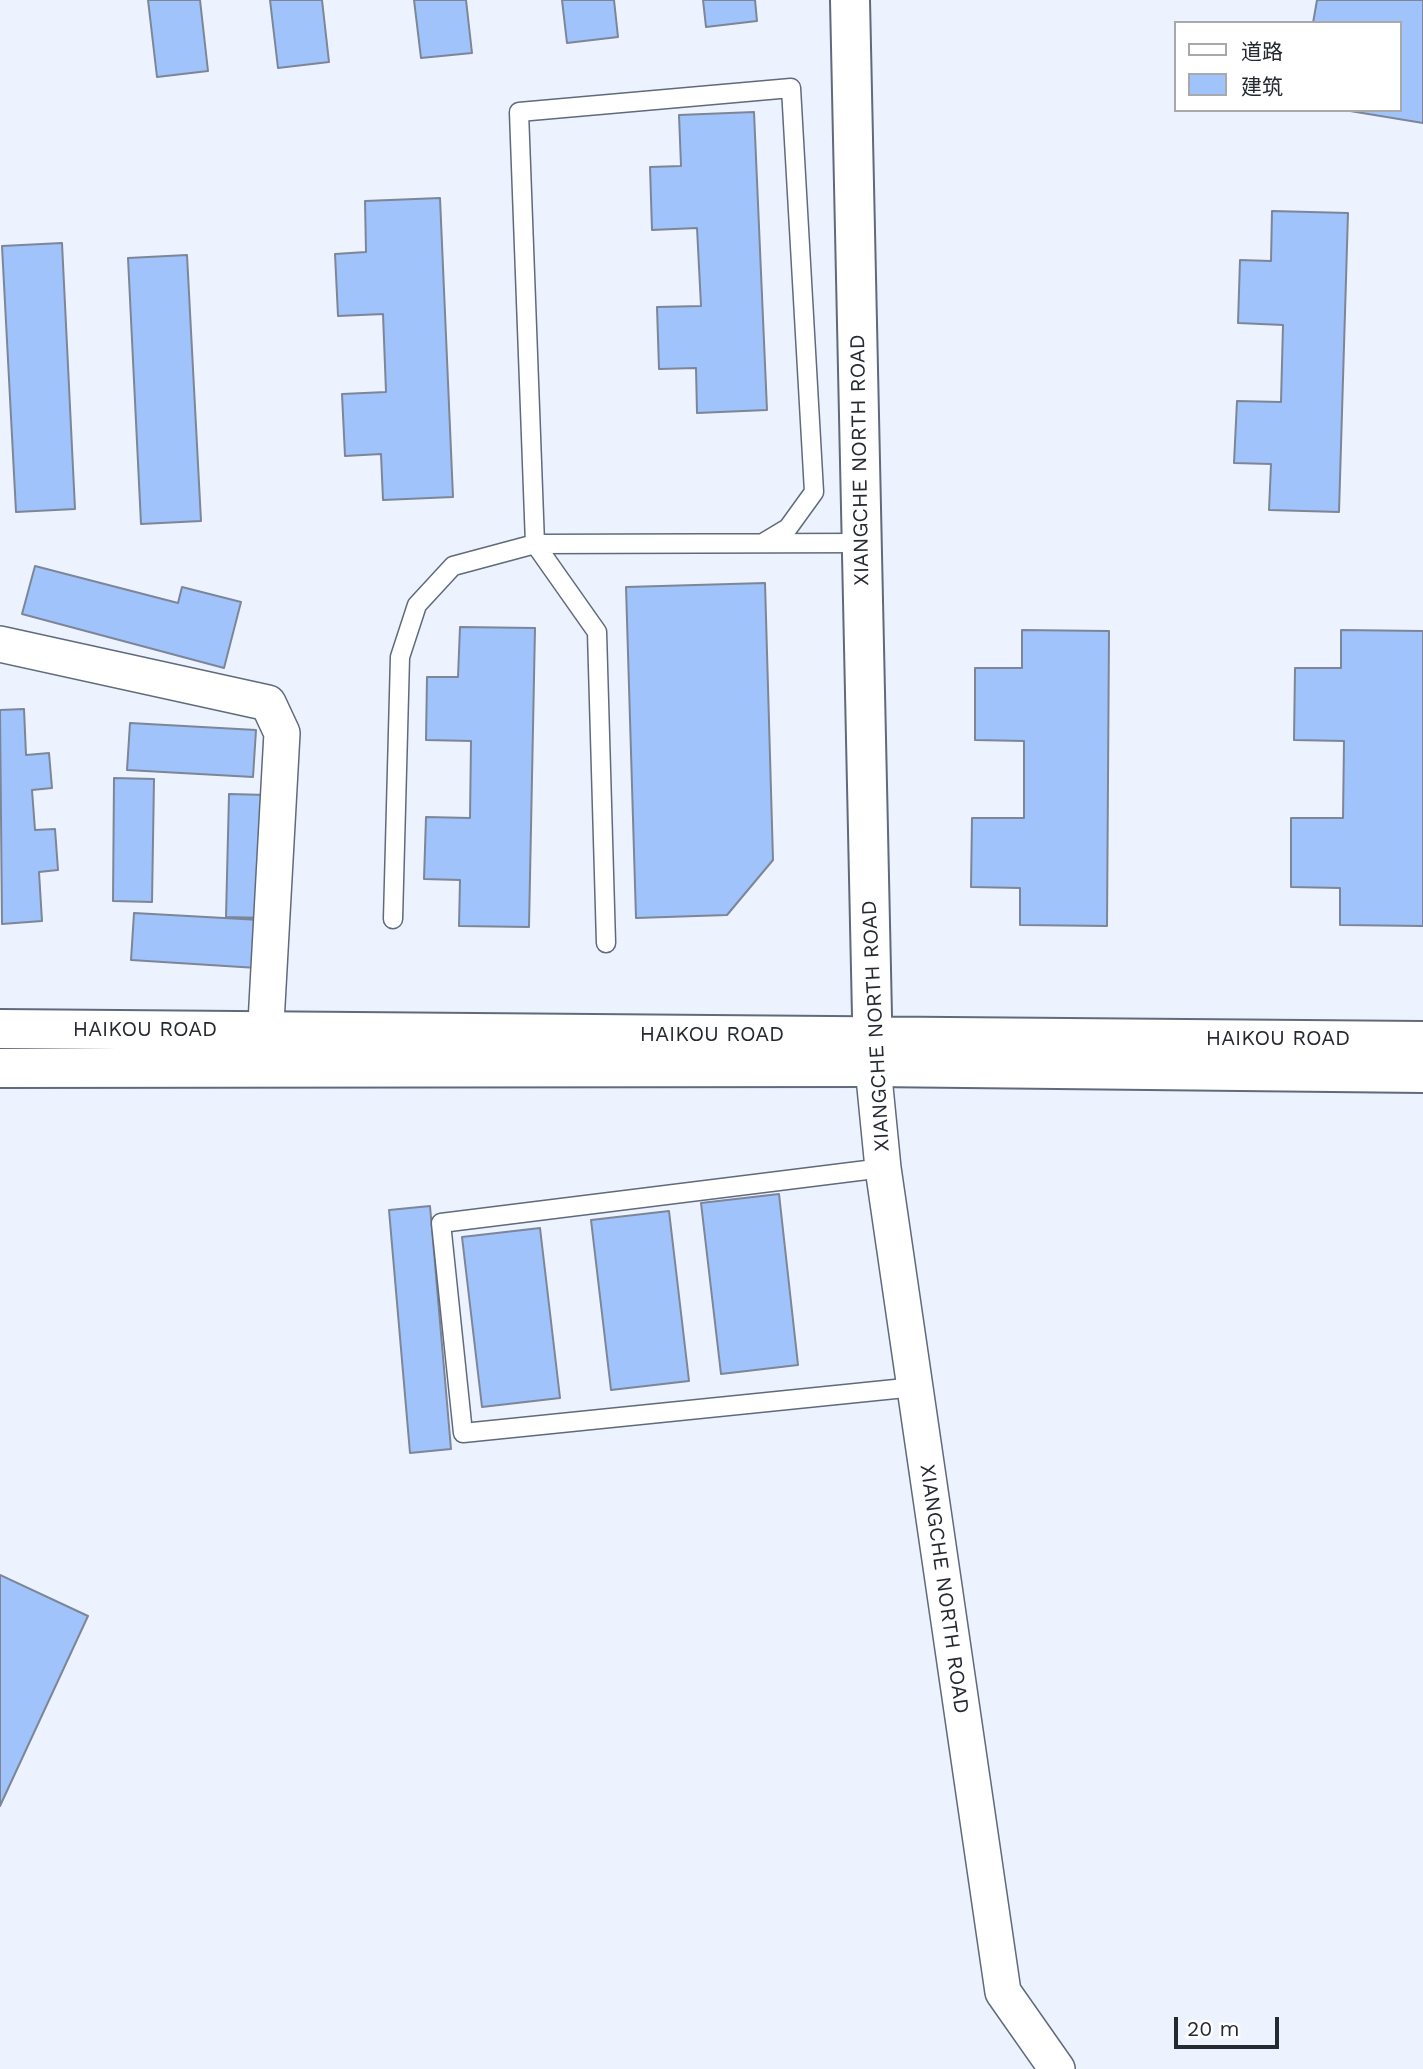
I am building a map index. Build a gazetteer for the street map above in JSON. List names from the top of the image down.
{
  "streets": {
    "street": ["XIANGCHE NORTH ROAD", "HAIKOU ROAD"]
  },
  "crossings": [
    ["XIANGCHE NORTH ROAD", "HAIKOU ROAD"]
  ],
  "legend": ["道路", "建筑"],
  "scale_bar": "20 m"
}
